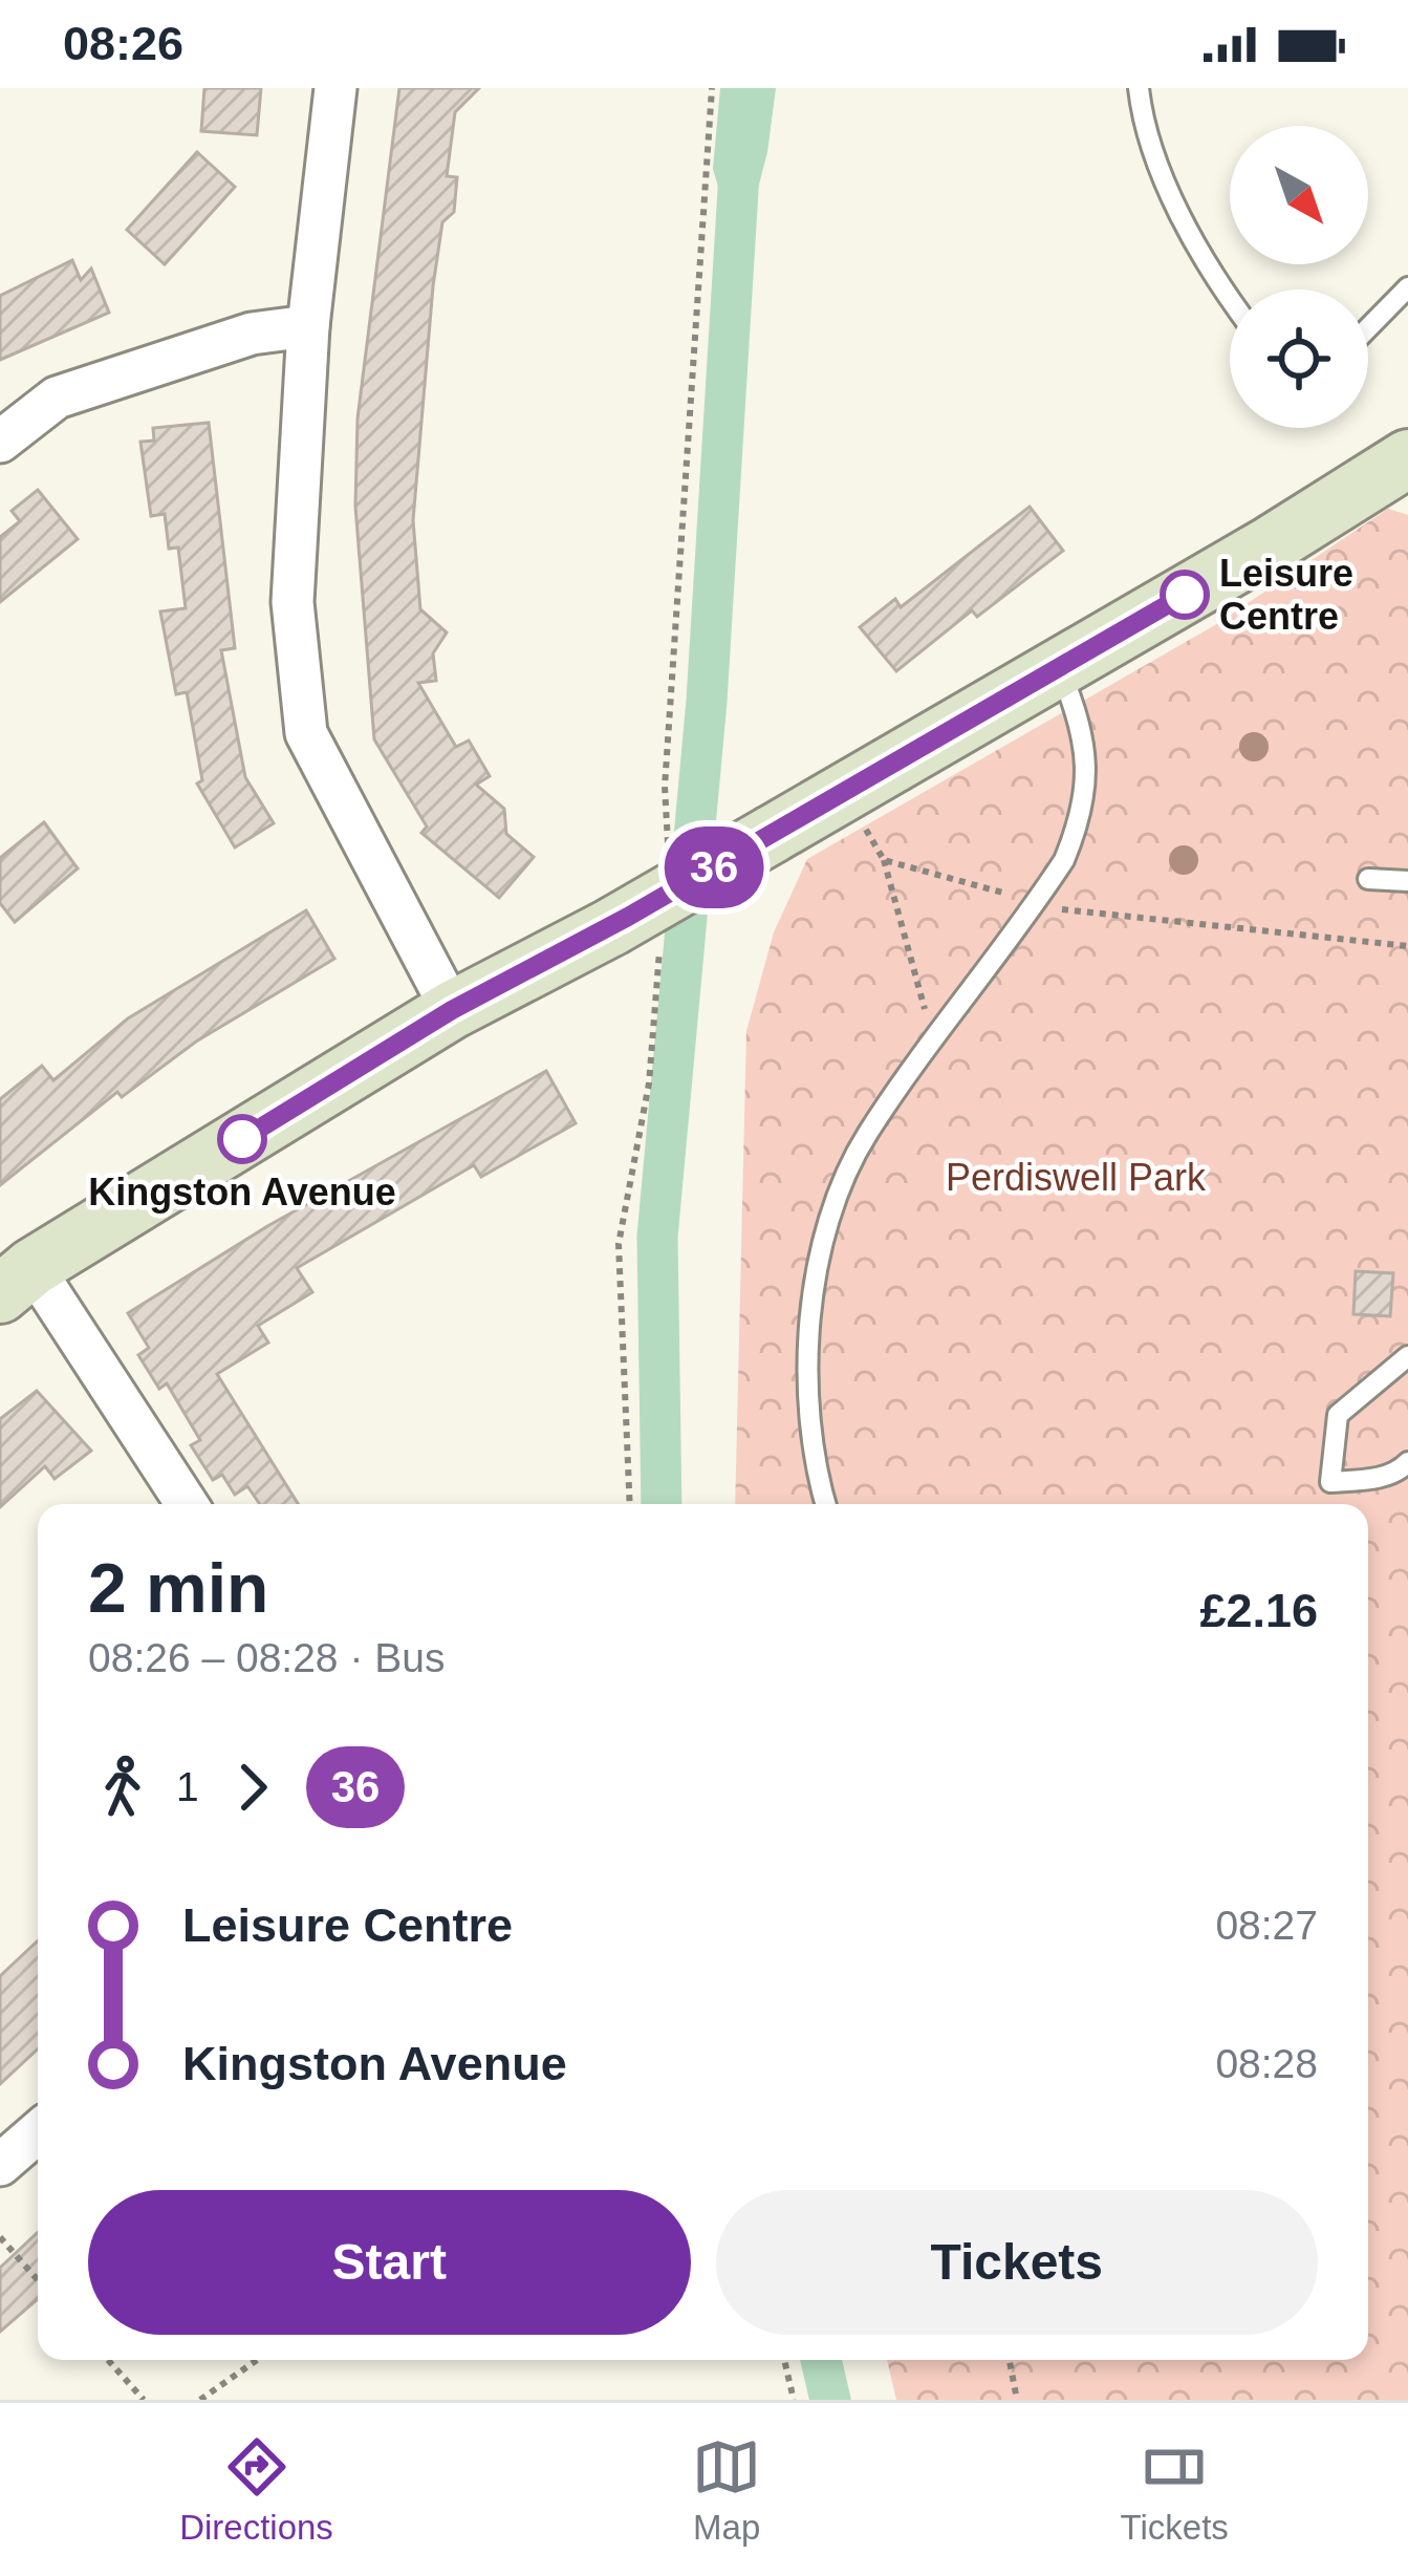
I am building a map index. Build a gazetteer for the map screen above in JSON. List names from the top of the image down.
{
  "parks": ["Perdiswell Park"],
  "places": ["Leisure Centre", "Kingston Avenue"],
  "lines": ["bus line 36"],
  "north": "bottom right",
  "page": {
    "status": "08:26",
    "on_map": "36",
    "heading": ["2 min", "08:26 – 08:28 · Bus", "£2.16"],
    "legs": ["1", "36"],
    "list": [
      {
        "name": "Leisure Centre",
        "value": "08:27"
      },
      {
        "name": "Kingston Avenue",
        "value": "08:28"
      }
    ],
    "buttons": ["Start", "Tickets"],
    "tabs": ["Directions", "Map", "Tickets"]
  }
}
